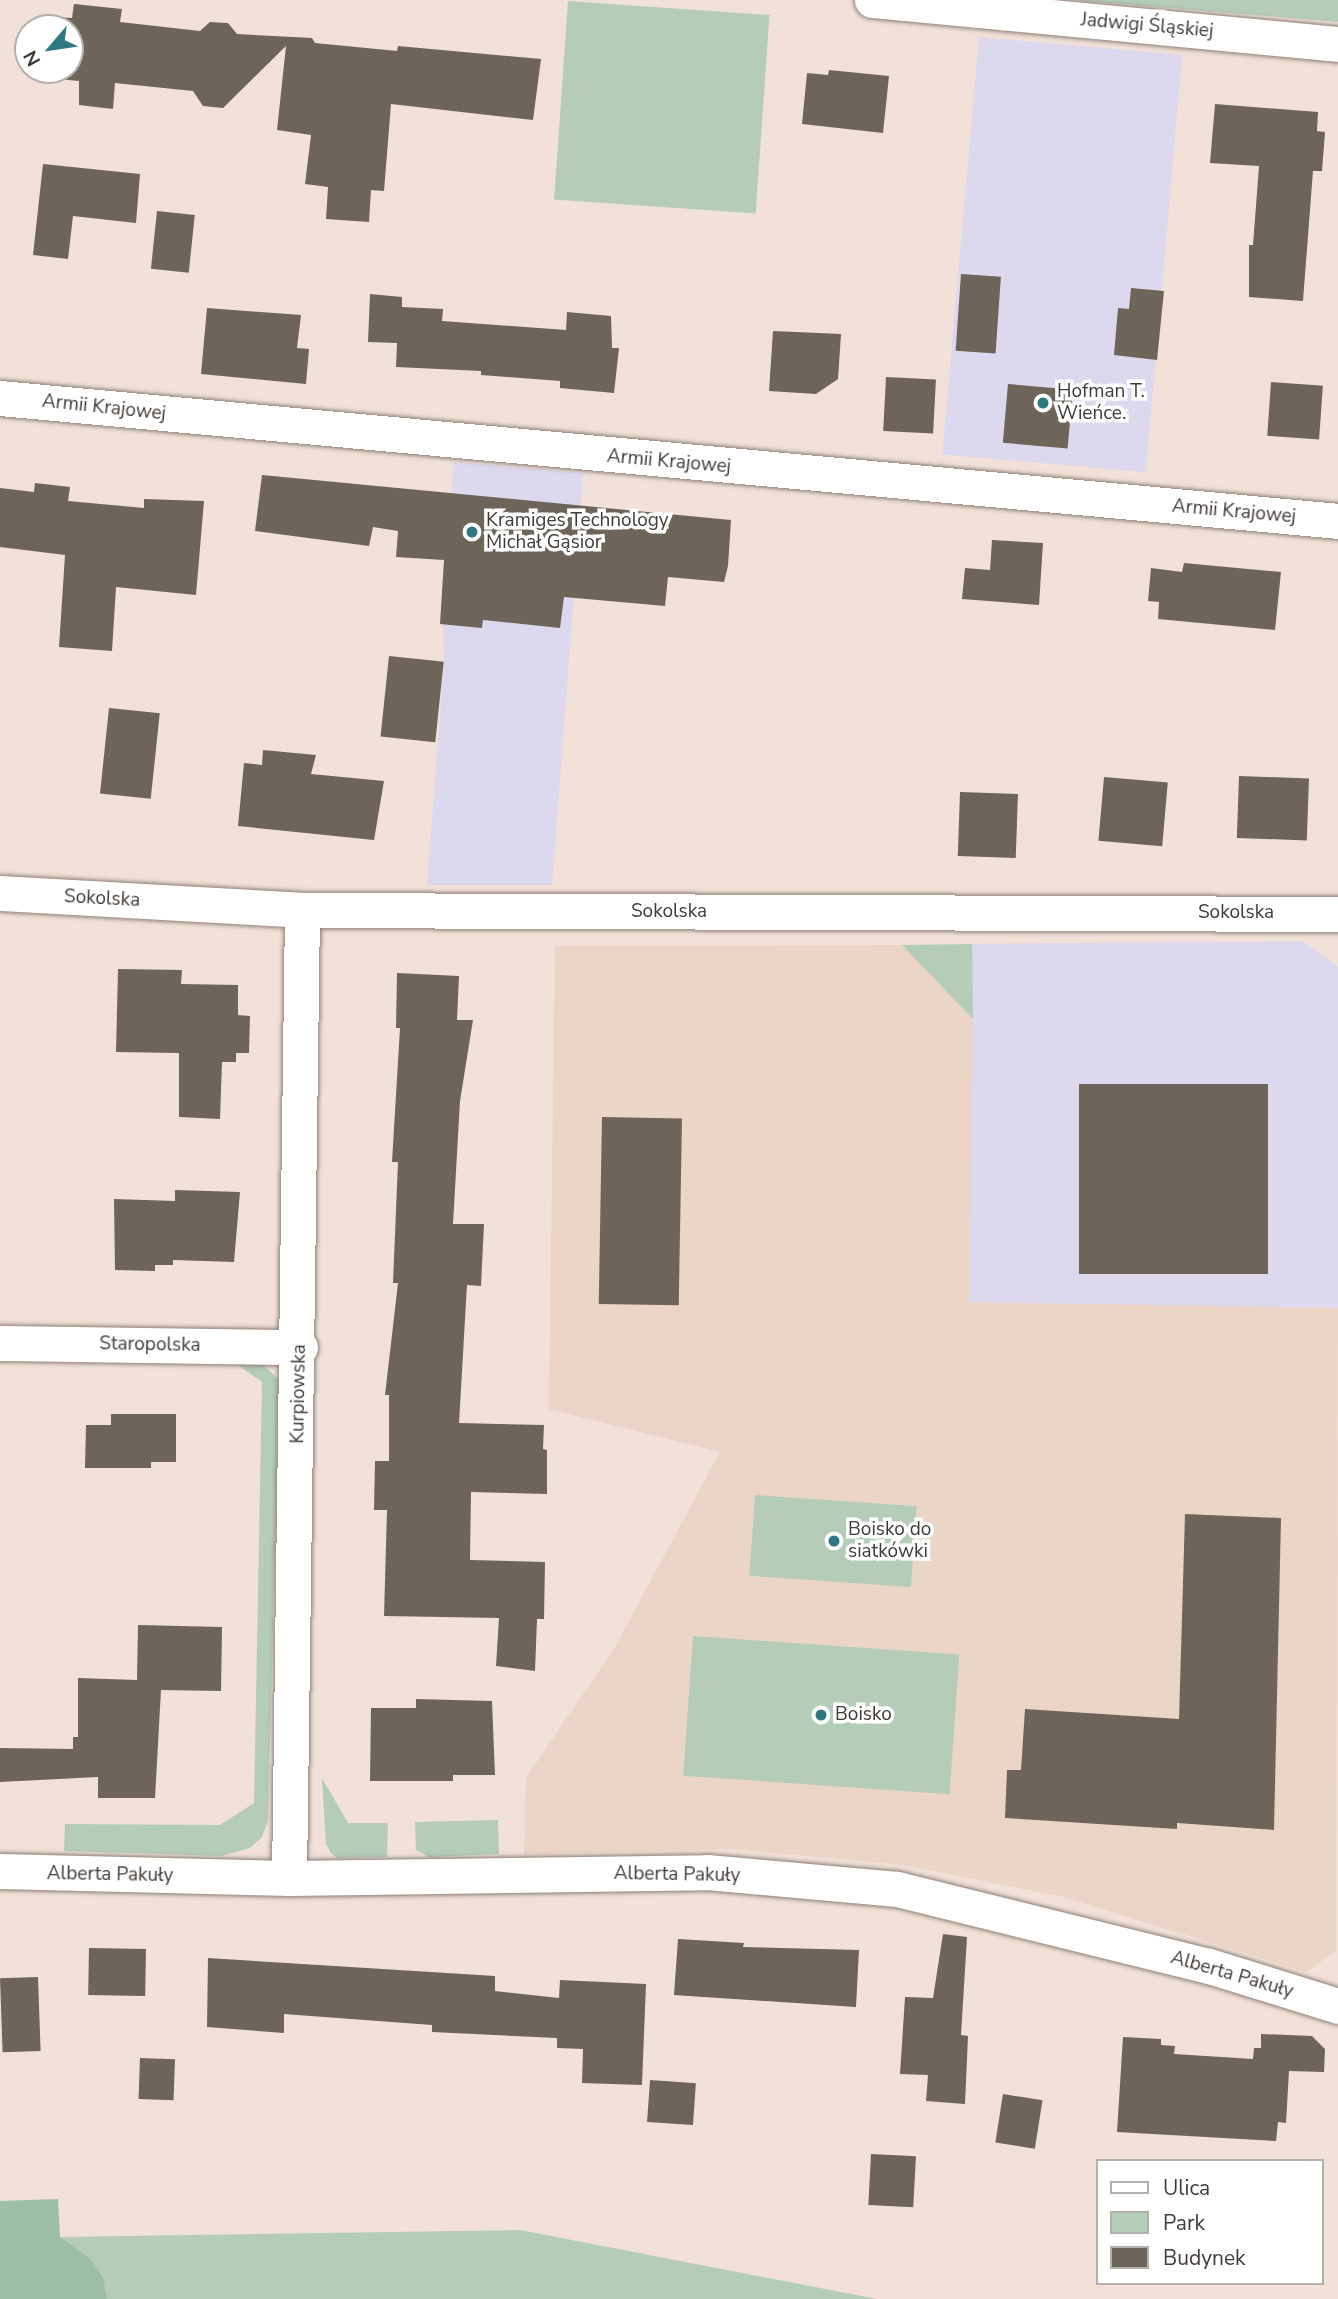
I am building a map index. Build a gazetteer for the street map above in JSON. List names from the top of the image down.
{
  "streets": {
    "street": [
      "Jadwigi Śląskiej",
      "Armii Krajowej",
      "Sokolska",
      "Staropolska",
      "Kurpiowska",
      "Alberta Pakuły"
    ]
  },
  "crossings": [
    ["Sokolska", "Kurpiowska"],
    ["Staropolska", "Kurpiowska"],
    ["Kurpiowska", "Alberta Pakuły"]
  ],
  "places": [
    "Hofman T. Wieńce.",
    "Kramiges Technology Michał Gąsior",
    "Boisko do siatkówki",
    "Boisko"
  ],
  "legend": ["Ulica", "Park", "Budynek"],
  "north": "bottom left"
}
